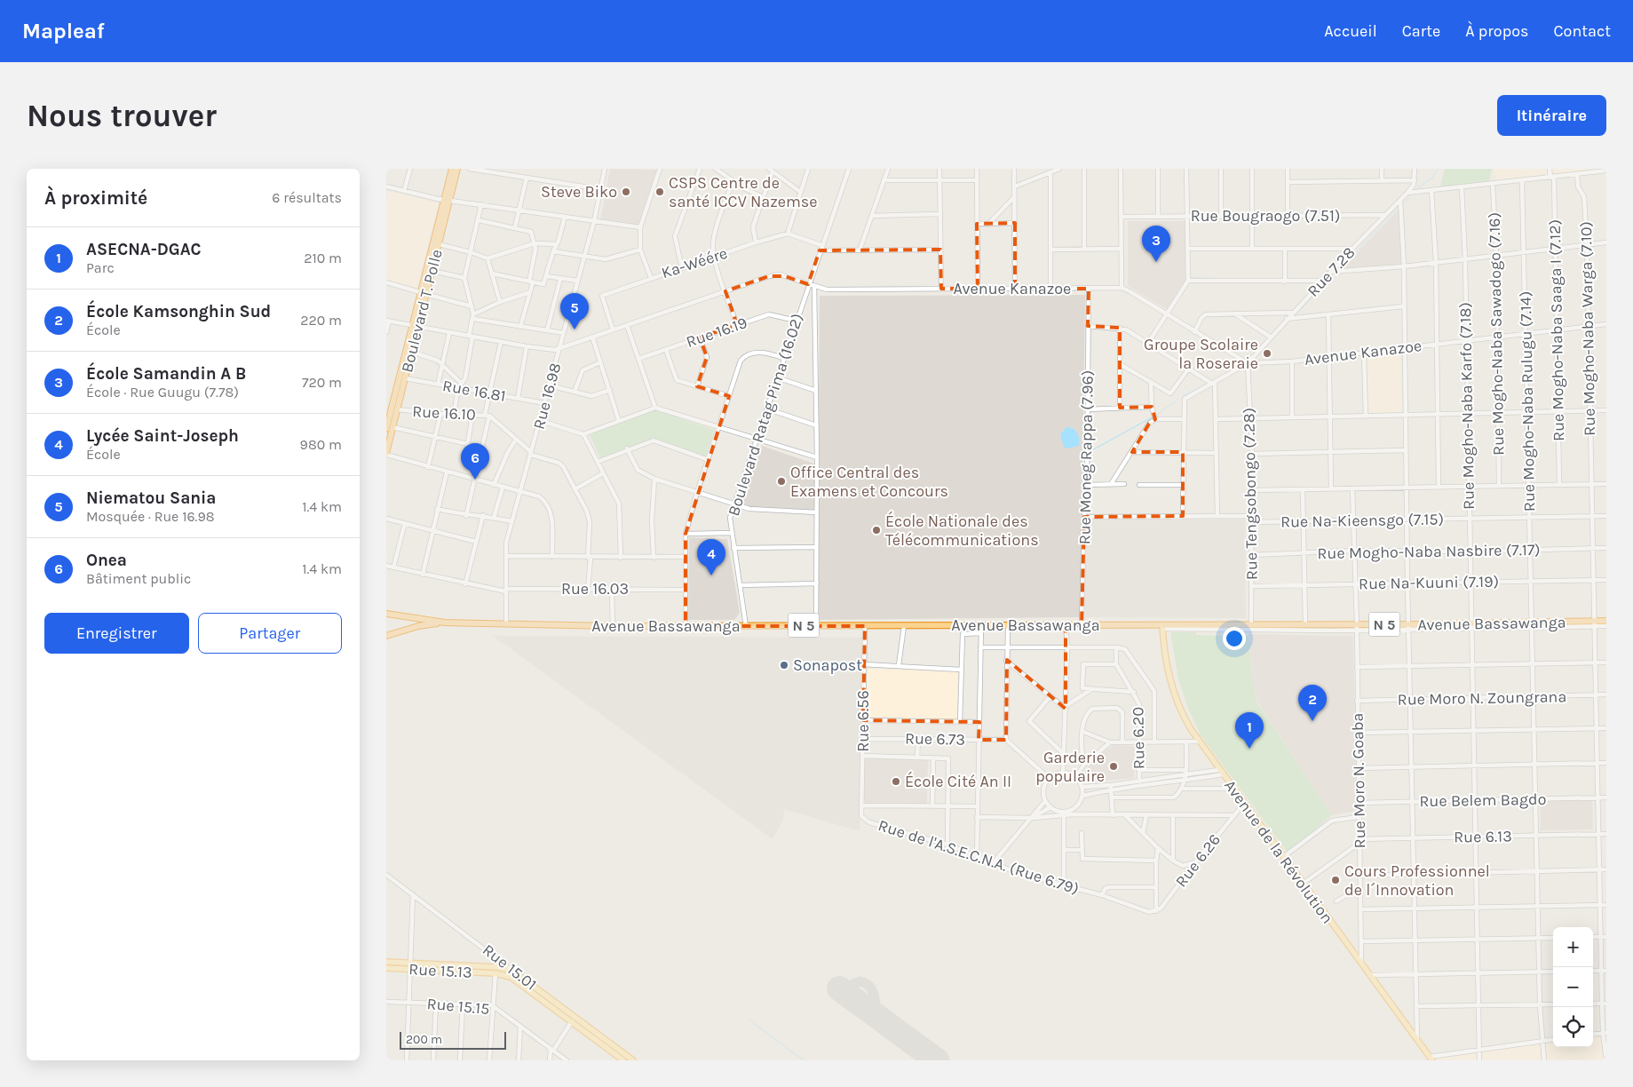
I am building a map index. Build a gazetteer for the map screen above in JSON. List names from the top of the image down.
{
  "streets": {
    "highway": ["Boulevard T. Polle", "Avenue Bassawanga", "N 5"],
    "main road": ["Avenue de la Révolution", "Rue 15.01", "Rue 15.13"],
    "street": [
      "Rue Bougraogo (7.51)",
      "Ka-Wéére",
      "Rue 7.28",
      "Avenue Kanazoe",
      "Rue Mogho-Naba Warga (7.10)",
      "Rue Mogho-Naba Saaga I (7.12)",
      "Rue 16.19",
      "Rue Mogho-Naba Sawadogo (7.16)",
      "Rue 16.81",
      "Rue 16.98",
      "Rue Mogho-Naba Rulugu (7.14)",
      "Rue Mogho-Naba Karfo (7.18)",
      "Rue 16.10",
      "Boulevard Ratag Pima (16.02)",
      "Rue Moneg Rappa (7.96)",
      "Rue Tengsobongo (7.28)",
      "Rue Na-Kieensgo (7.15)",
      "Rue Mogho-Naba Nasbire (7.17)",
      "Rue Na-Kuuni (7.19)",
      "Rue 16.03",
      "Rue Moro N. Zoungrana",
      "Rue 6.56",
      "Rue 6.20",
      "Rue 6.73",
      "Rue Moro N. Goaba",
      "Rue Belem Bagdo",
      "Rue 6.13",
      "Rue de l'A.S.E.C.N.A. (Rue 6.79)",
      "Rue 6.26",
      "Rue 15.15"
    ]
  },
  "crossings": [
    ["Rue Bougraogo (7.51)", "Rue 7.28"],
    ["Ka-Wéére", "Avenue Kanazoe"],
    ["Rue 7.28", "Avenue Kanazoe"],
    ["Rue 7.28", "Rue Tengsobongo (7.28)"],
    ["Avenue Kanazoe", "Boulevard T. Polle"],
    ["Avenue Kanazoe", "Rue Mogho-Naba Warga (7.10)"],
    ["Avenue Kanazoe", "Rue Mogho-Naba Saaga I (7.12)"],
    ["Avenue Kanazoe", "Rue Mogho-Naba Sawadogo (7.16)"],
    ["Avenue Kanazoe", "Rue 16.98"],
    ["Avenue Kanazoe", "Rue Mogho-Naba Rulugu (7.14)"],
    ["Avenue Kanazoe", "Rue Mogho-Naba Karfo (7.18)"],
    ["Avenue Kanazoe", "Boulevard Ratag Pima (16.02)"],
    ["Avenue Kanazoe", "Rue Moneg Rappa (7.96)"],
    ["Avenue Kanazoe", "Rue Tengsobongo (7.28)"],
    ["Boulevard T. Polle", "Rue 16.81"],
    ["Boulevard T. Polle", "Rue 16.10"],
    ["Rue Mogho-Naba Warga (7.10)", "Rue Na-Kieensgo (7.15)"],
    ["Rue Mogho-Naba Warga (7.10)", "Rue Mogho-Naba Nasbire (7.17)"],
    ["Rue Mogho-Naba Warga (7.10)", "Rue Na-Kuuni (7.19)"],
    ["Rue Mogho-Naba Warga (7.10)", "Avenue Bassawanga"],
    ["Rue Mogho-Naba Warga (7.10)", "Rue Moro N. Zoungrana"],
    ["Rue Mogho-Naba Warga (7.10)", "Rue Belem Bagdo"],
    ["Rue Mogho-Naba Warga (7.10)", "Rue 6.13"],
    ["Rue 16.19", "Boulevard Ratag Pima (16.02)"],
    ["Rue 16.81", "Rue 16.98"],
    ["Rue 16.98", "Rue 16.10"],
    ["Rue 16.98", "Rue 16.03"],
    ["Rue 16.98", "Avenue Bassawanga"],
    ["Rue Mogho-Naba Rulugu (7.14)", "Rue Na-Kieensgo (7.15)"],
    ["Rue Mogho-Naba Rulugu (7.14)", "Rue Mogho-Naba Nasbire (7.17)"],
    ["Rue Mogho-Naba Rulugu (7.14)", "Rue Na-Kuuni (7.19)"],
    ["Rue Mogho-Naba Rulugu (7.14)", "Avenue Bassawanga"],
    ["Rue Mogho-Naba Rulugu (7.14)", "Rue Moro N. Zoungrana"],
    ["Rue Mogho-Naba Rulugu (7.14)", "Rue Belem Bagdo"],
    ["Rue Mogho-Naba Rulugu (7.14)", "Rue 6.13"],
    ["Rue Mogho-Naba Karfo (7.18)", "Rue Na-Kieensgo (7.15)"],
    ["Rue Mogho-Naba Karfo (7.18)", "Rue Mogho-Naba Nasbire (7.17)"],
    ["Rue Mogho-Naba Karfo (7.18)", "Rue Na-Kuuni (7.19)"],
    ["Rue Mogho-Naba Karfo (7.18)", "Avenue Bassawanga"],
    ["Rue Mogho-Naba Karfo (7.18)", "Rue Moro N. Zoungrana"],
    ["Rue Mogho-Naba Karfo (7.18)", "Rue Belem Bagdo"],
    ["Rue Mogho-Naba Karfo (7.18)", "Rue 6.13"],
    ["Rue 16.10", "Rue 16.03"],
    ["Boulevard Ratag Pima (16.02)", "Avenue Bassawanga"],
    ["Rue Moneg Rappa (7.96)", "Avenue Bassawanga"],
    ["Rue Tengsobongo (7.28)", "Rue Na-Kieensgo (7.15)"],
    ["Rue Tengsobongo (7.28)", "Rue Mogho-Naba Nasbire (7.17)"],
    ["Rue Tengsobongo (7.28)", "Rue Na-Kuuni (7.19)"],
    ["Rue Tengsobongo (7.28)", "Avenue Bassawanga"],
    ["Rue Na-Kieensgo (7.15)", "Rue Moro N. Goaba"],
    ["Rue Mogho-Naba Nasbire (7.17)", "Rue Moro N. Goaba"],
    ["Rue Na-Kuuni (7.19)", "Rue Moro N. Goaba"],
    ["Avenue Bassawanga", "Rue 6.56"],
    ["Avenue Bassawanga", "Rue Moro N. Goaba"],
    ["Avenue Bassawanga", "Avenue de la Révolution"],
    ["Rue Moro N. Zoungrana", "Rue Moro N. Goaba"],
    ["Rue 6.56", "Rue 6.73"],
    ["Rue 6.56", "Rue de l'A.S.E.C.N.A. (Rue 6.79)"],
    ["Rue Moro N. Goaba", "Rue Belem Bagdo"],
    ["Rue Moro N. Goaba", "Rue 6.13"],
    ["Rue Moro N. Goaba", "Avenue de la Révolution"],
    ["Avenue de la Révolution", "Rue 6.26"],
    ["Rue de l'A.S.E.C.N.A. (Rue 6.79)", "Rue 6.26"],
    ["Rue 15.01", "Rue 15.13"]
  ],
  "places": [
    "Steve Biko",
    "CSPS Centre de santé ICCV Nazemse",
    "Groupe Scolaire la Roseraie",
    "Office Central des Examens et Concours",
    "École Nationale des Télécommunications",
    "Sonapost",
    "Garderie populaire",
    "École Cité An II",
    "Cours Professionnel de l´Innovation"
  ],
  "scale_bar": "200 m",
  "page": {
    "header": "Mapleaf",
    "nav": [
      "Accueil",
      "Carte",
      "À propos",
      "Contact"
    ],
    "buttons": [
      "Itinéraire",
      ["Enregistrer", "Partager"]
    ],
    "title": "Nous trouver",
    "heading": ["À proximité", "6 résultats"],
    "pins": [
      "3",
      "5",
      "6",
      "4",
      "2",
      "1"
    ],
    "list": [
      {
        "mark": "1",
        "name": "ASECNA-DGAC",
        "note": "Parc",
        "value": "210 m"
      },
      {
        "mark": "2",
        "name": "École Kamsonghin Sud",
        "note": "École",
        "value": "220 m"
      },
      {
        "mark": "3",
        "name": "École Samandin A B",
        "note": "École · Rue Guugu (7.78)",
        "value": "720 m"
      },
      {
        "mark": "4",
        "name": "Lycée Saint-Joseph",
        "note": "École",
        "value": "980 m"
      },
      {
        "mark": "5",
        "name": "Niematou Sania",
        "note": "Mosquée · Rue 16.98",
        "value": "1.4 km"
      },
      {
        "mark": "6",
        "name": "Onea",
        "note": "Bâtiment public",
        "value": "1.4 km"
      }
    ],
    "map_buttons": ["+", "−"],
    "scale": "200 m"
  }
}
